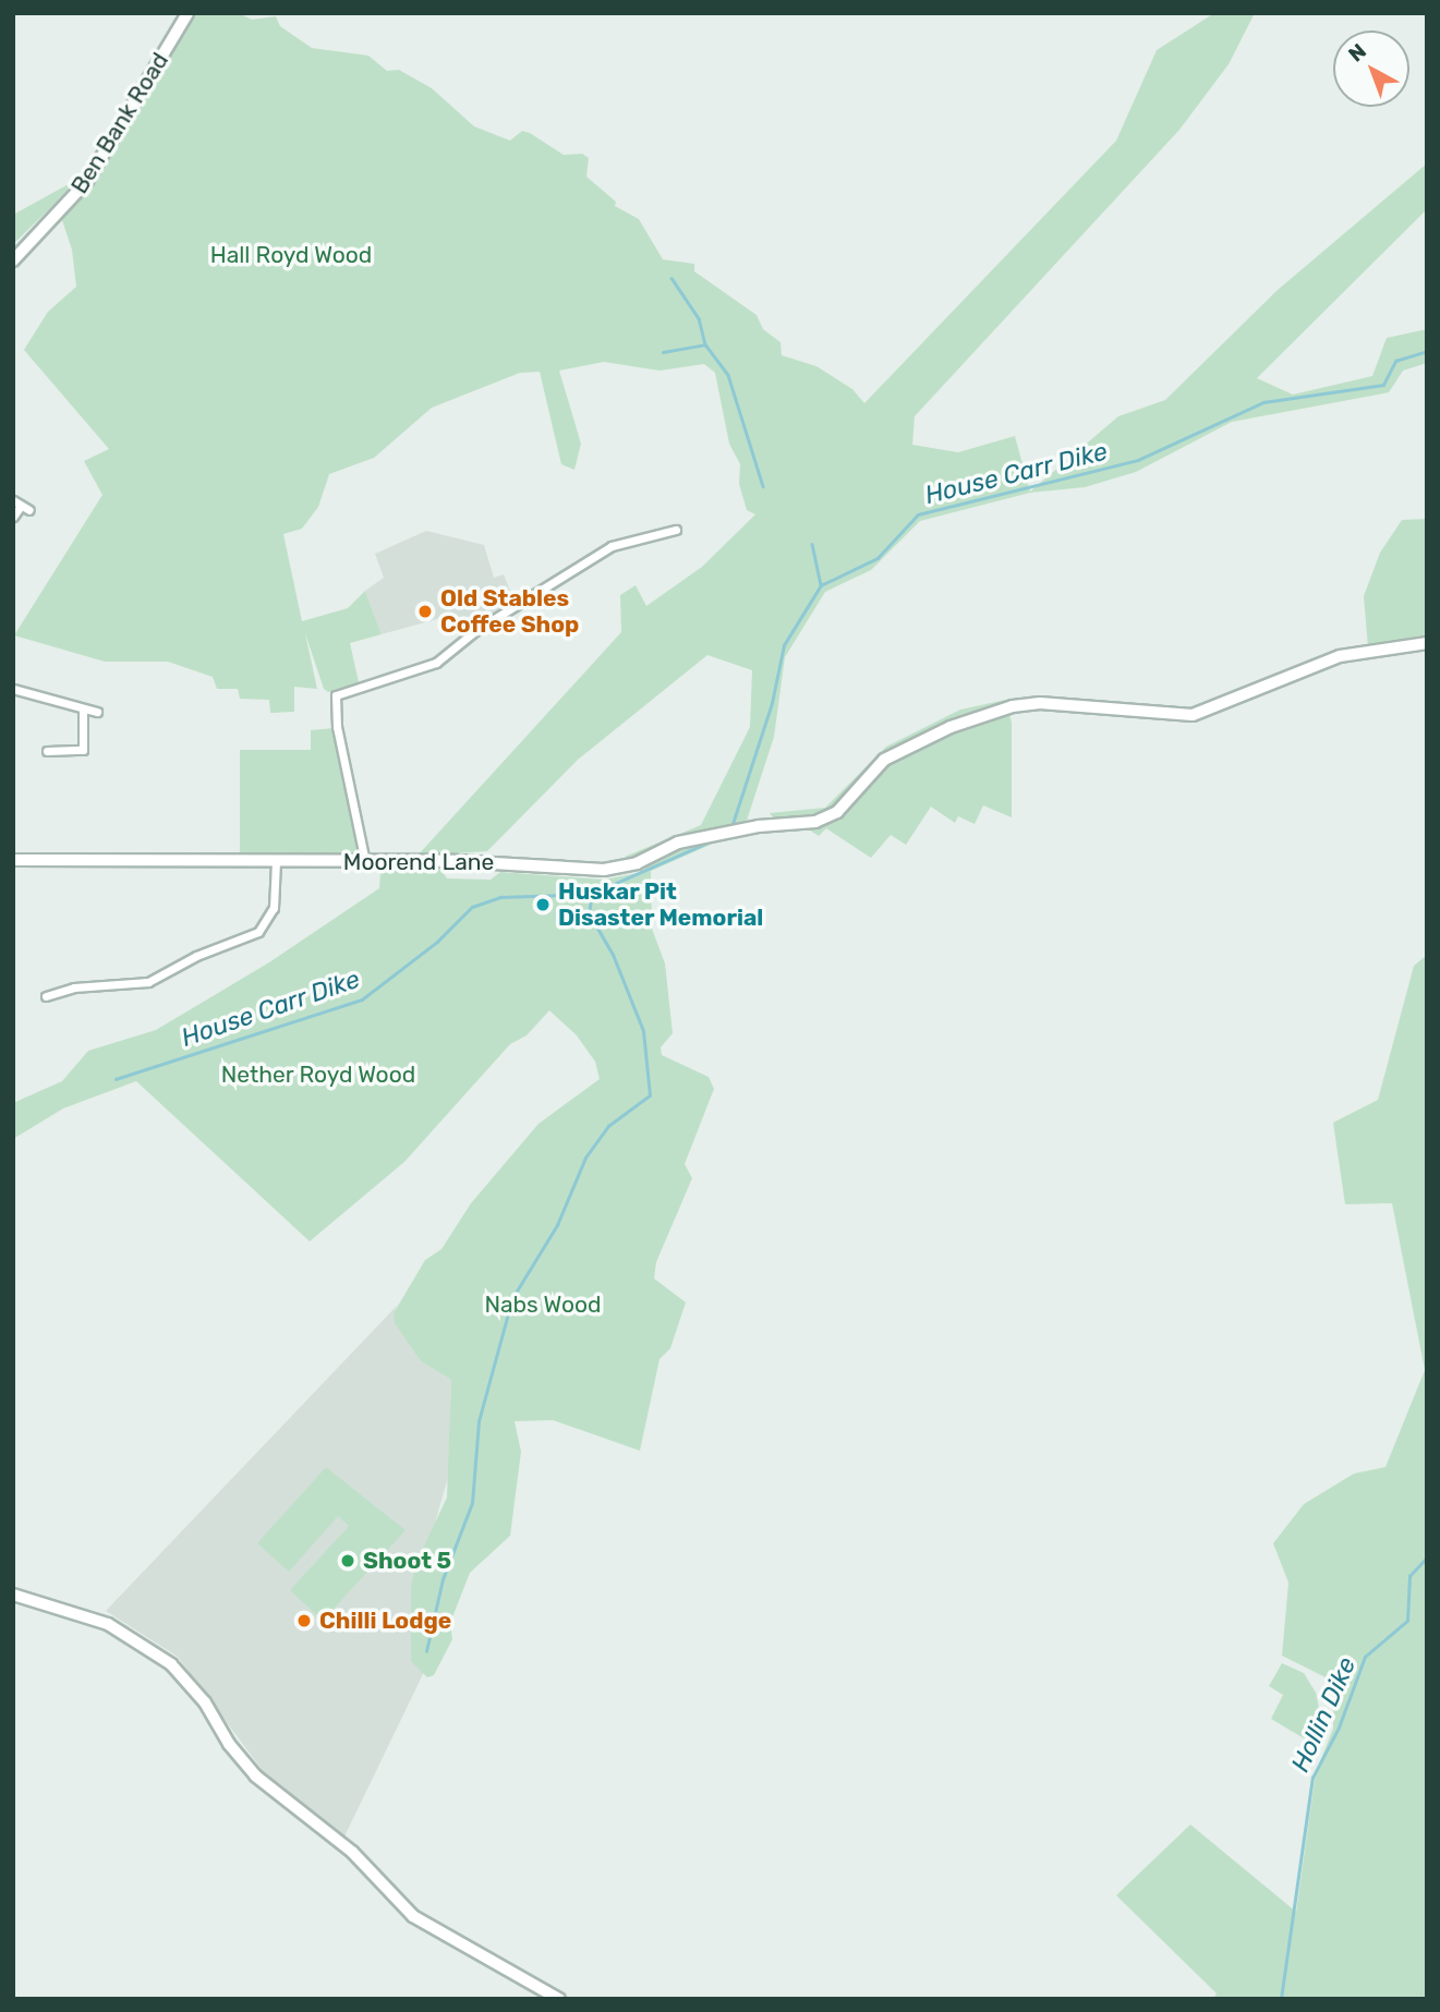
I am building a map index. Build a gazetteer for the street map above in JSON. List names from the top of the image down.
{
  "streets": {
    "street": ["Ben Bank Road", "Moorend Lane"]
  },
  "water": ["House Carr Dike", "Hollin Dike"],
  "parks": ["Hall Royd Wood", "Nether Royd Wood", "Nabs Wood"],
  "places": [
    "Old Stables Coffee Shop",
    "Huskar Pit Disaster Memorial",
    "Shoot 5",
    "Chilli Lodge"
  ],
  "north": "top left"
}
